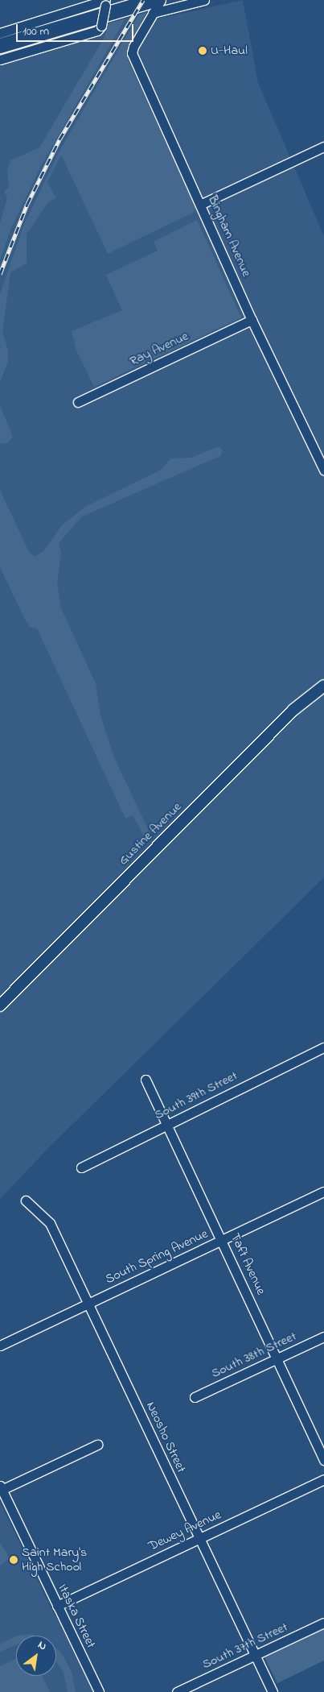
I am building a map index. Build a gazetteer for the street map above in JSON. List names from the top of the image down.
{
  "streets": {
    "street": [
      "Bingham Avenue",
      "Ray Avenue",
      "Gustine Avenue",
      "South 39th Street",
      "South Spring Avenue",
      "Taft Avenue",
      "South 38th Street",
      "Neosho Street",
      "Dewey Avenue",
      "Itaska Street",
      "South 37th Street"
    ]
  },
  "crossings": [
    ["Bingham Avenue", "Ray Avenue"],
    ["South 39th Street", "Taft Avenue"],
    ["South Spring Avenue", "Taft Avenue"],
    ["South Spring Avenue", "Neosho Street"],
    ["Taft Avenue", "South 38th Street"],
    ["Neosho Street", "Dewey Avenue"],
    ["Neosho Street", "South 37th Street"],
    ["Dewey Avenue", "Itaska Street"]
  ],
  "places": ["U-Haul", "Saint Mary's High School"],
  "scale_bar": "100 m",
  "north": "top right"
}
